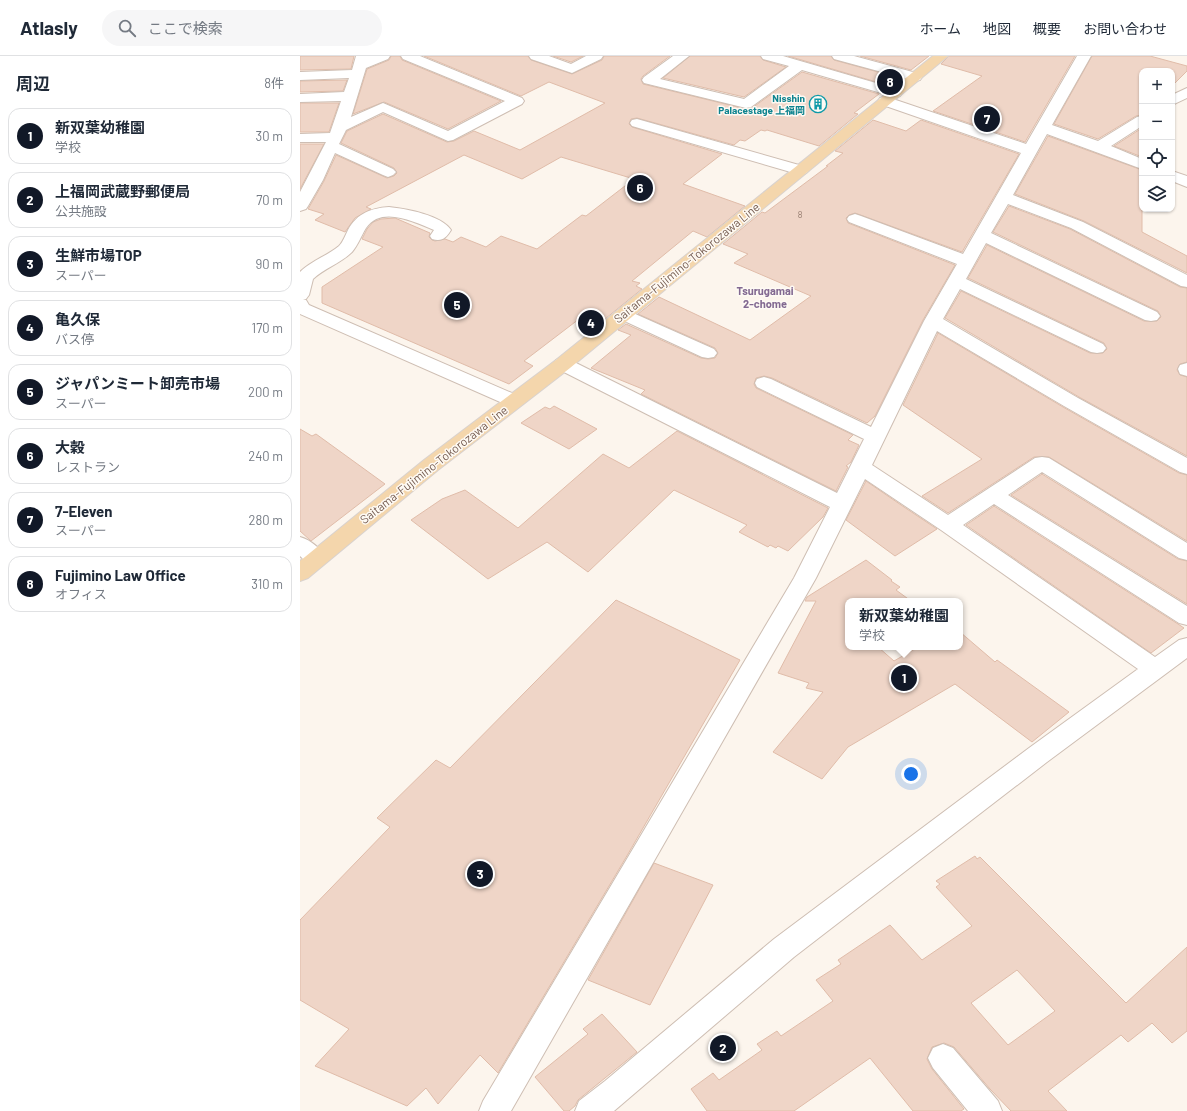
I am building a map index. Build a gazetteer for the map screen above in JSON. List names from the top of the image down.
{
  "streets": {
    "main road": ["Saitama-Fujimino-Tokorozawa Line"]
  },
  "districts": ["Tsurugamai 2-chome"],
  "places": {
    "building": ["Nisshin Palacestage 上福岡"]
  },
  "house_numbers": ["8"],
  "page": {
    "header": "Atlasly",
    "search": "ここで検索",
    "nav": [
      "ホーム",
      "地図",
      "概要",
      "お問い合わせ"
    ],
    "heading": ["周辺", "8件"],
    "pins": [
      "8",
      "7",
      "6",
      "5",
      "4",
      "1",
      "3",
      "2"
    ],
    "map_buttons": ["+", "−"],
    "list": [
      {
        "mark": "1",
        "name": "新双葉幼稚園",
        "note": "学校",
        "value": "30 m"
      },
      {
        "mark": "2",
        "name": "上福岡武蔵野郵便局",
        "note": "公共施設",
        "value": "70 m"
      },
      {
        "mark": "3",
        "name": "生鮮市場TOP",
        "note": "スーパー",
        "value": "90 m"
      },
      {
        "mark": "4",
        "name": "亀久保",
        "note": "バス停",
        "value": "170 m"
      },
      {
        "mark": "5",
        "name": "ジャパンミート卸売市場",
        "note": "スーパー",
        "value": "200 m"
      },
      {
        "mark": "6",
        "name": "大穀",
        "note": "レストラン",
        "value": "240 m"
      },
      {
        "mark": "7",
        "name": "7-Eleven",
        "note": "スーパー",
        "value": "280 m"
      },
      {
        "mark": "8",
        "name": "Fujimino Law Office",
        "note": "オフィス",
        "value": "310 m"
      }
    ],
    "popup": ["新双葉幼稚園", "学校"]
  }
}
